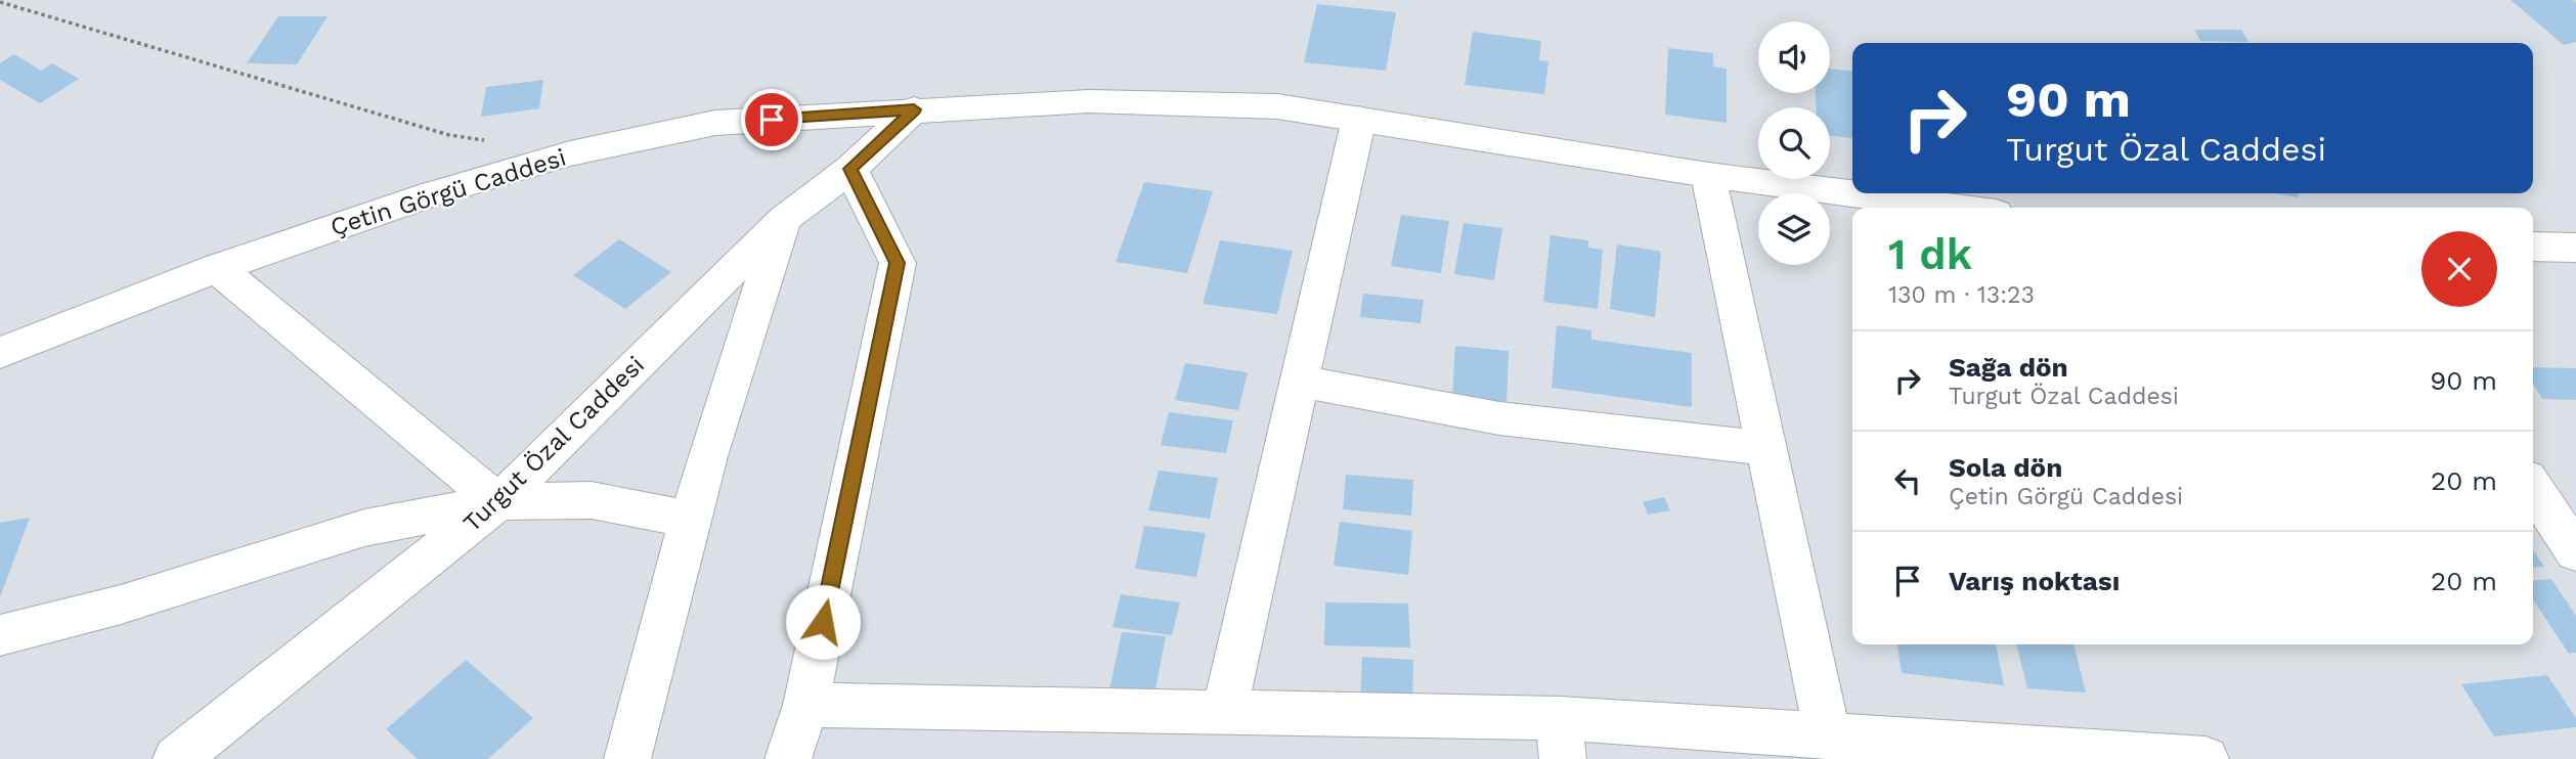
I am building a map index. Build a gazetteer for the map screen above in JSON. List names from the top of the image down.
{
  "streets": {
    "street": ["Çetin Görgü Caddesi", "Turgut Özal Caddesi"]
  },
  "crossings": [
    ["Çetin Görgü Caddesi", "Turgut Özal Caddesi"]
  ],
  "page": {
    "turn": ["90 m", "Turgut Özal Caddesi"],
    "heading": ["1 dk", "130 m · 13:23"],
    "list": [
      {
        "name": "Sağa dön",
        "note": "Turgut Özal Caddesi",
        "value": "90 m"
      },
      {
        "name": "Sola dön",
        "note": "Çetin Görgü Caddesi",
        "value": "20 m"
      },
      {
        "name": "Varış noktası",
        "value": "20 m"
      }
    ]
  }
}
